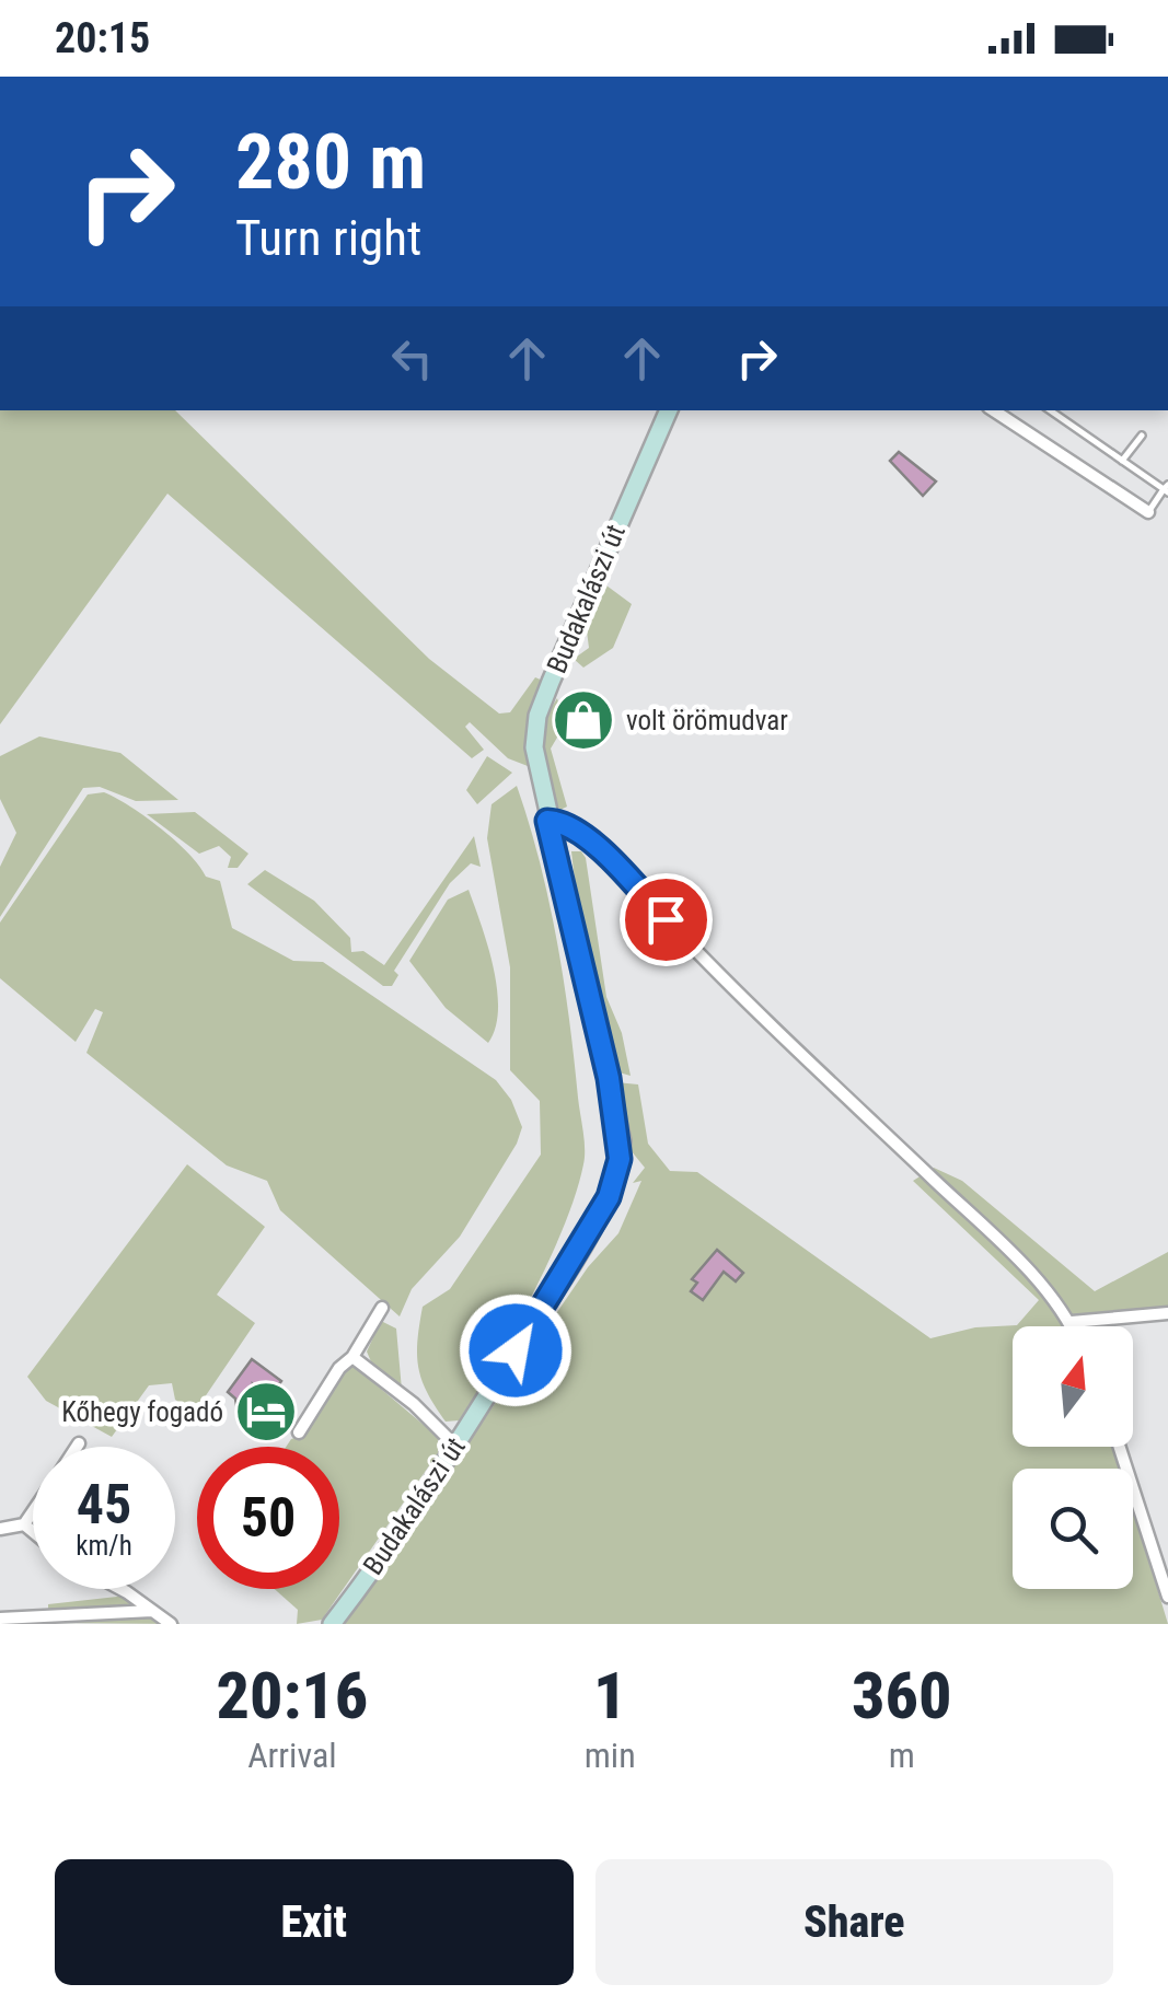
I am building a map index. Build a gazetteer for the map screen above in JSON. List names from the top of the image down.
{
  "streets": {
    "main road": ["Budakalászi út"]
  },
  "places": {
    "shop": ["volt örömudvar"],
    "hotel": ["Kőhegy fogadó"]
  },
  "north": "top",
  "page": {
    "status": "20:15",
    "turn": ["280 m", "Turn right"],
    "speed": "45 km/h",
    "limit": "50",
    "eta": [
      "20:16",
      "Arrival",
      "1",
      "min",
      "360",
      "m"
    ],
    "buttons": ["Exit", "Share"]
  }
}
